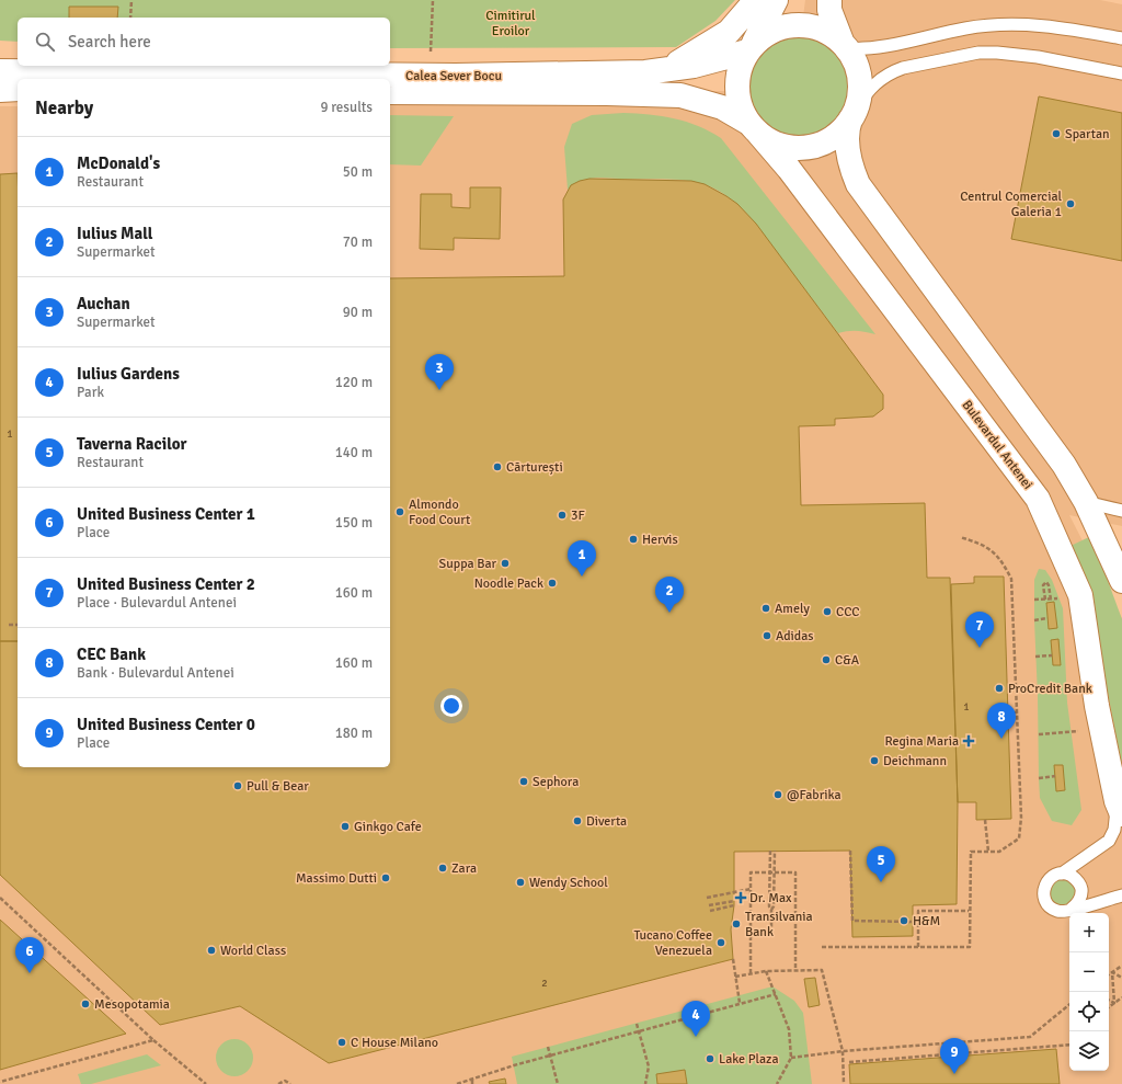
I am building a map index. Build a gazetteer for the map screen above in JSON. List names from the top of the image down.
{
  "streets": {
    "main road": ["Calea Sever Bocu", "Bulevardul Antenei"]
  },
  "crossings": [
    ["Calea Sever Bocu", "Bulevardul Antenei"]
  ],
  "parks": ["Cimitirul Eroilor"],
  "places": {
    "other": [
      "Spartan",
      "Centrul Comercial Galeria 1",
      "Cărturești",
      "Almondo Food Court",
      "3F",
      "Hervis",
      "Suppa Bar",
      "Noodle Pack",
      "Amely",
      "CCC",
      "Adidas",
      "C&A",
      "ProCredit Bank",
      "Deichmann",
      "Sephora",
      "Pull & Bear",
      "@Fabrika",
      "Diverta",
      "Ginkgo Cafe",
      "Zara",
      "Massimo Dutti",
      "Wendy School",
      "H&M",
      "Transilvania Bank",
      "Tucano Coffee Venezuela",
      "World Class",
      "Mesopotamia",
      "C House Milano",
      "Lake Plaza"
    ],
    "health": ["Regina Maria", "Dr. Max"]
  },
  "house_numbers": ["1", "1", "2"],
  "page": {
    "search": "Search here",
    "heading": ["Nearby", "9 results"],
    "list": [
      {
        "mark": "1",
        "name": "McDonald's",
        "note": "Restaurant",
        "value": "50 m"
      },
      {
        "mark": "2",
        "name": "Iulius Mall",
        "note": "Supermarket",
        "value": "70 m"
      },
      {
        "mark": "3",
        "name": "Auchan",
        "note": "Supermarket",
        "value": "90 m"
      },
      {
        "mark": "4",
        "name": "Iulius Gardens",
        "note": "Park",
        "value": "120 m"
      },
      {
        "mark": "5",
        "name": "Taverna Racilor",
        "note": "Restaurant",
        "value": "140 m"
      },
      {
        "mark": "6",
        "name": "United Business Center 1",
        "note": "Place",
        "value": "150 m"
      },
      {
        "mark": "7",
        "name": "United Business Center 2",
        "note": "Place · Bulevardul Antenei",
        "value": "160 m"
      },
      {
        "mark": "8",
        "name": "CEC Bank",
        "note": "Bank · Bulevardul Antenei",
        "value": "160 m"
      },
      {
        "mark": "9",
        "name": "United Business Center 0",
        "note": "Place",
        "value": "180 m"
      }
    ],
    "pins": [
      "3",
      "1",
      "2",
      "7",
      "8",
      "5",
      "6",
      "4",
      "9"
    ],
    "map_buttons": ["+", "−"]
  }
}
